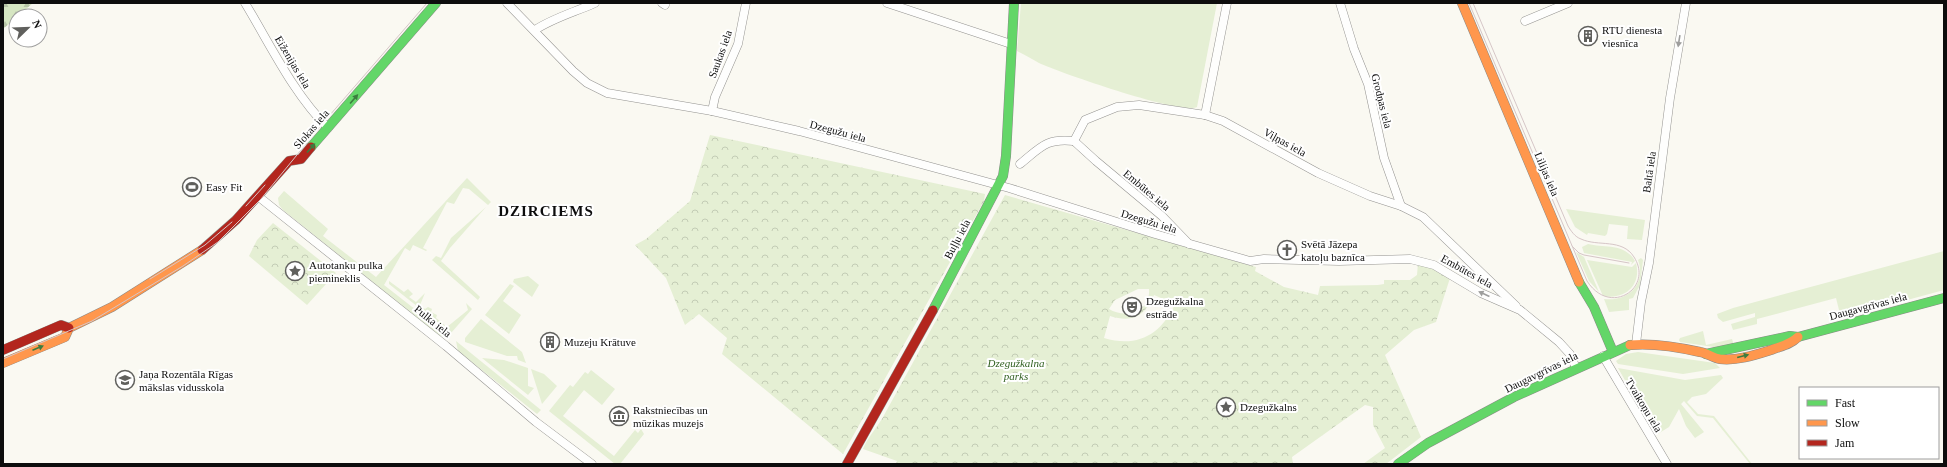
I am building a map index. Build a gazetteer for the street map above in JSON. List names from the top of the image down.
{
  "streets": {
    "street": [
      "Saukas iela",
      "Eiženijas iela",
      "Grodņas iela",
      "Slokas iela",
      "Dzegužu iela",
      "Viļņas iela",
      "Baltā iela",
      "Lilijas iela",
      "Embūtes iela",
      "Buļļu iela",
      "Daugavgrīvas iela",
      "Pulka iela",
      "Tvaikoņu iela"
    ]
  },
  "crossings": [
    ["Saukas iela", "Dzegužu iela"],
    ["Eiženijas iela", "Slokas iela"],
    ["Grodņas iela", "Viļņas iela"],
    ["Slokas iela", "Pulka iela"],
    ["Dzegužu iela", "Embūtes iela"],
    ["Dzegužu iela", "Buļļu iela"],
    ["Viļņas iela", "Embūtes iela"],
    ["Baltā iela", "Daugavgrīvas iela"],
    ["Lilijas iela", "Daugavgrīvas iela"],
    ["Embūtes iela", "Daugavgrīvas iela"],
    ["Daugavgrīvas iela", "Tvaikoņu iela"]
  ],
  "one_way": ["Slokas iela", "Baltā iela", "Embūtes iela"],
  "districts": ["DZIRCIEMS"],
  "parks": ["Dzegužkalna parks"],
  "places": {
    "building": ["RTU dienesta viesnīca", "Muzeju Krātuve"],
    "sports": ["Easy Fit"],
    "church": ["Svētā Jāzepa katoļu baznīca"],
    "place": ["Autotanku pulka piemineklis", "Dzegužkalns"],
    "theatre": ["Dzegužkalna estrāde"],
    "school or university": ["Jaņa Rozentāla Rīgas mākslas vidusskola"],
    "museum": ["Rakstniecības un mūzikas muzejs"]
  },
  "legend": ["Fast", "Slow", "Jam"],
  "north": "top right"
}
